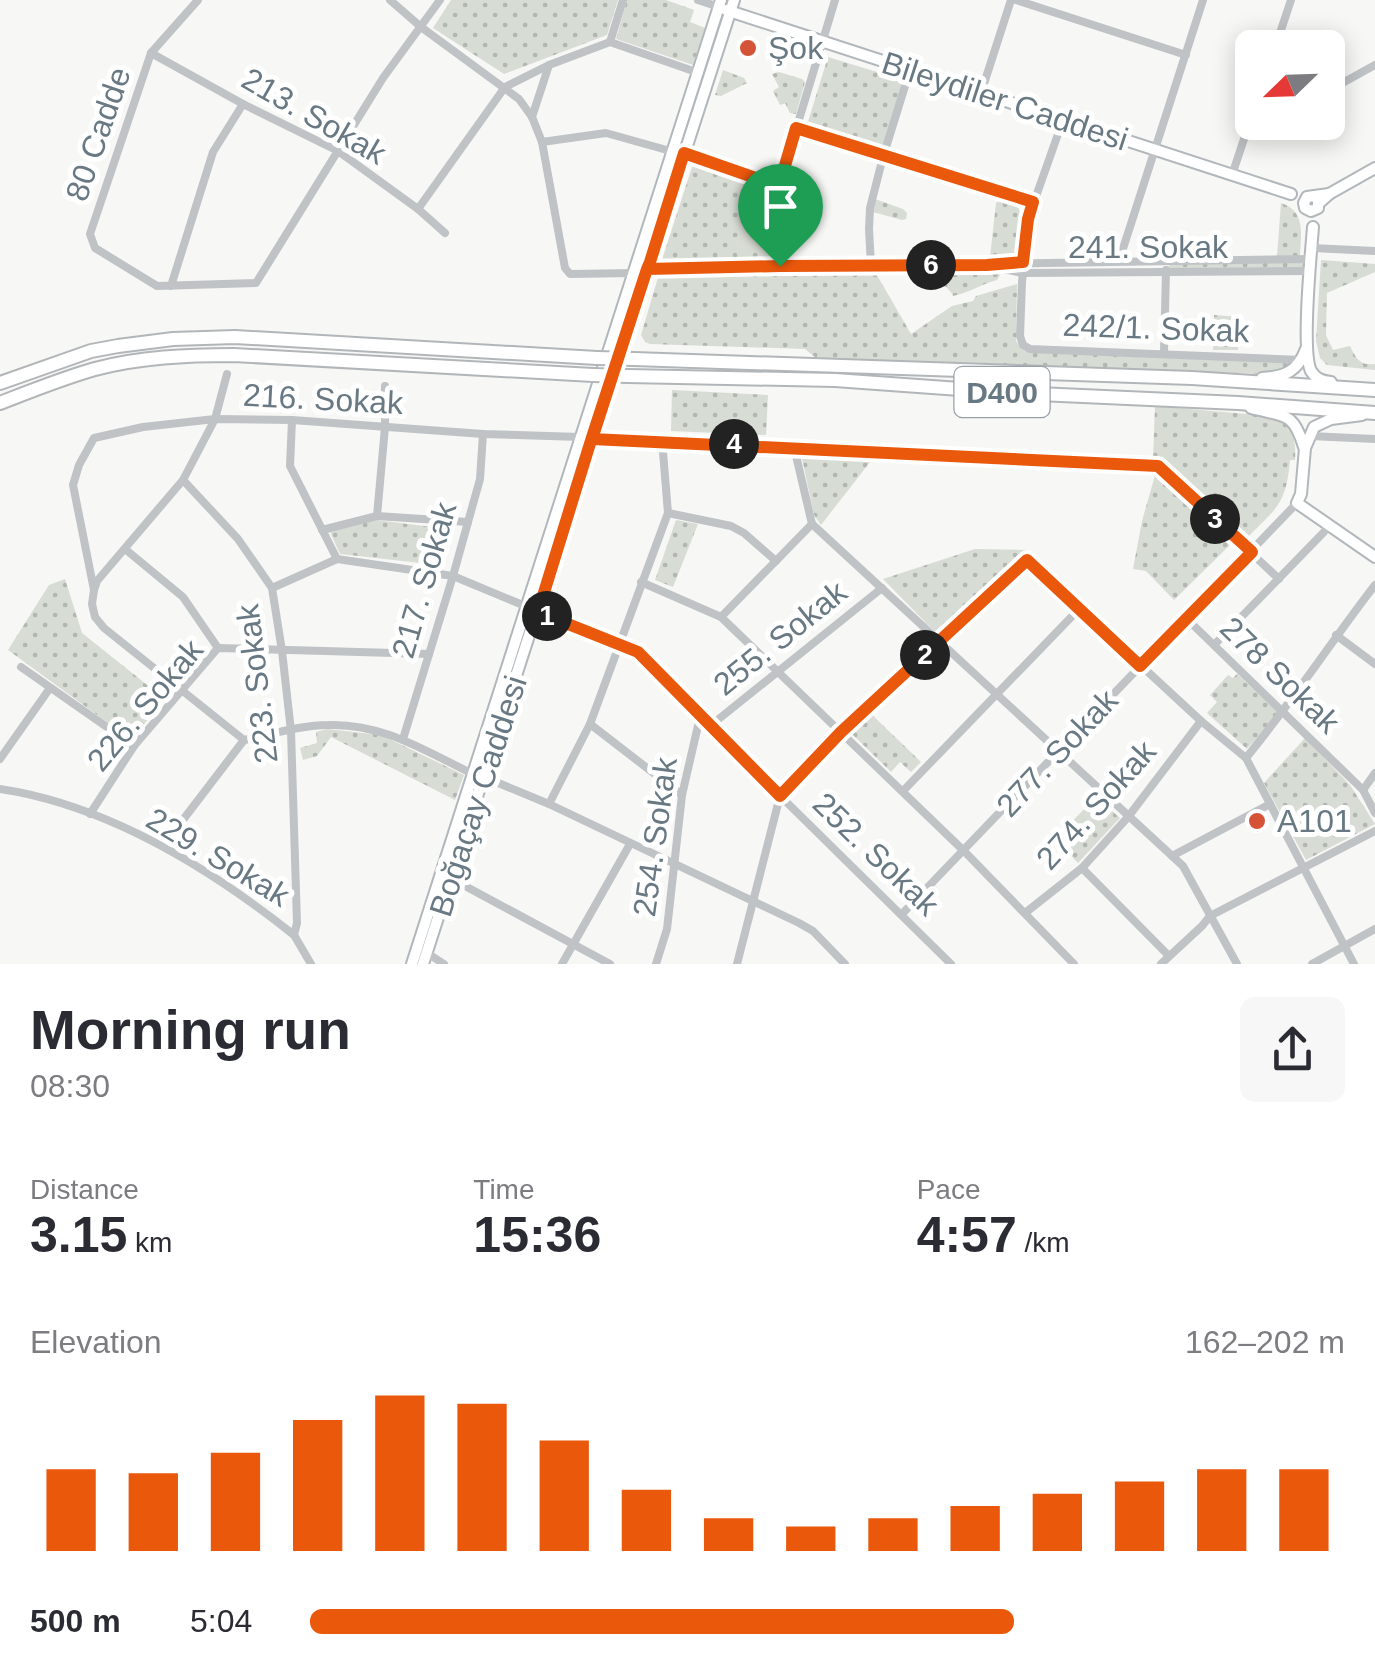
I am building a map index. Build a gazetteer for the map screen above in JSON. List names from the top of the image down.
{
  "streets": {
    "highway": ["D400"],
    "main road": ["Bileydiler Caddesi", "Boğaçay Caddesi"],
    "street": [
      "213. Sokak",
      "80 Cadde",
      "241. Sokak",
      "242/1. Sokak",
      "216. Sokak",
      "217. Sokak",
      "255. Sokak",
      "278 Sokak",
      "223. Sokak",
      "226. Sokak",
      "277. Sokak",
      "274. Sokak",
      "254. Sokak",
      "252. Sokak",
      "229. Sokak"
    ]
  },
  "crossings": [
    ["Bileydiler Caddesi", "Boğaçay Caddesi"],
    ["213. Sokak", "80 Cadde"],
    ["241. Sokak", "242/1. Sokak"],
    ["241. Sokak", "Boğaçay Caddesi"],
    ["216. Sokak", "217. Sokak"],
    ["216. Sokak", "277. Sokak"],
    ["216. Sokak", "Boğaçay Caddesi"],
    ["217. Sokak", "226. Sokak"],
    ["217. Sokak", "252. Sokak"],
    ["255. Sokak", "252. Sokak"],
    ["278 Sokak", "277. Sokak"],
    ["223. Sokak", "226. Sokak"],
    ["223. Sokak", "229. Sokak"],
    ["226. Sokak", "229. Sokak"],
    ["277. Sokak", "252. Sokak"],
    ["Boğaçay Caddesi", "252. Sokak"],
    ["254. Sokak", "252. Sokak"]
  ],
  "places": ["Şok", "A101"],
  "north": "bottom left",
  "page": {
    "pins": [
      "6",
      "4",
      "3",
      "1",
      "2"
    ],
    "heading": ["Morning run", "08:30"],
    "stats": [
      ["Distance", "3.15 km"],
      ["Time", "15:36"],
      ["Pace", "4:57 /km"]
    ],
    "chart": ["Elevation", "162–202 m"],
    "list": [
      {
        "name": "500 m",
        "note": "5:04"
      }
    ]
  }
}
